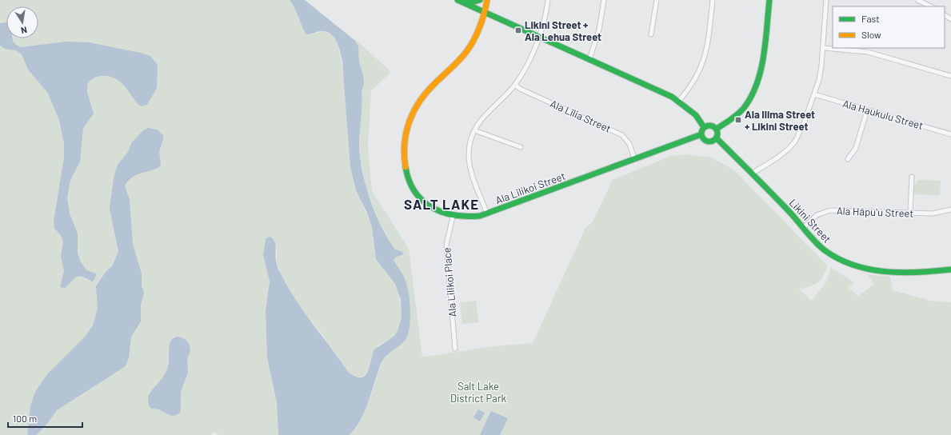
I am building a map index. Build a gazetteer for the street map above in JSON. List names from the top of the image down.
{
  "streets": {
    "street": [
      "Ala Haukulu Street",
      "Ala Līlia Street",
      "Ala Lilikoi Street",
      "Ala Hāpuʻu Street",
      "Likini Street",
      "Ala Lilikoi Place"
    ]
  },
  "crossings": [
    ["Ala Līlia Street", "Ala Lilikoi Street"],
    ["Ala Lilikoi Street", "Likini Street"],
    ["Ala Lilikoi Street", "Ala Lilikoi Place"],
    ["Ala Hāpuʻu Street", "Likini Street"]
  ],
  "districts": ["SALT LAKE"],
  "parks": ["Salt Lake District Park"],
  "places": {
    "transit": ["Likini Street + Ala Lehua Street", "Ala Ilima Street + Likini Street"]
  },
  "legend": ["Fast", "Slow"],
  "scale_bar": "100 m",
  "north": "bottom"
}
